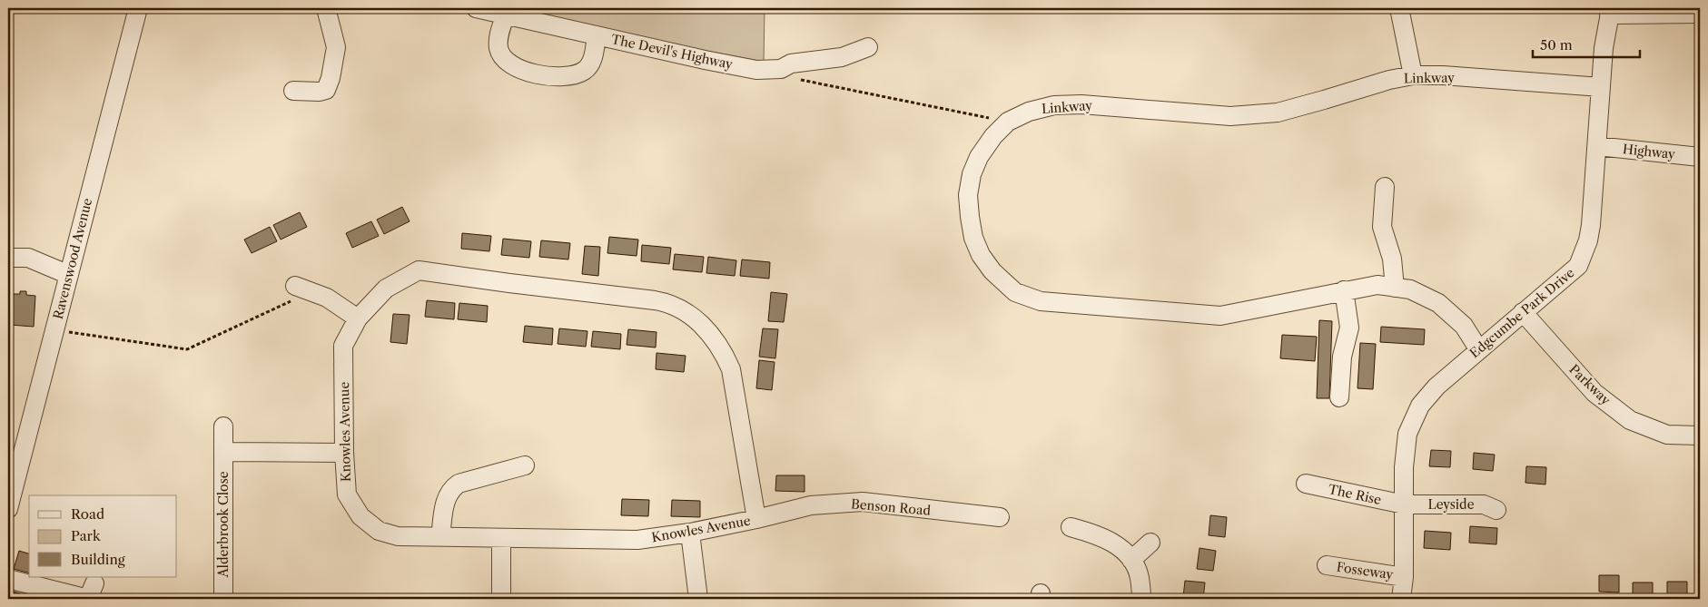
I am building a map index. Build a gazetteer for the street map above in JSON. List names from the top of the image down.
{
  "streets": {
    "street": [
      "The Devil's Highway",
      "Linkway",
      "Highway",
      "Ravenswood Avenue",
      "Edgcumbe Park Drive",
      "Parkway",
      "Knowles Avenue",
      "The Rise",
      "Leyside",
      "Benson Road",
      "Alderbrook Close",
      "Fosseway"
    ]
  },
  "crossings": [
    ["Linkway", "Edgcumbe Park Drive"],
    ["Highway", "Edgcumbe Park Drive"],
    ["Edgcumbe Park Drive", "Parkway"],
    ["Edgcumbe Park Drive", "The Rise"],
    ["Edgcumbe Park Drive", "Leyside"],
    ["Edgcumbe Park Drive", "Fosseway"],
    ["Knowles Avenue", "Benson Road"],
    ["The Rise", "Leyside"]
  ],
  "legend": ["Road", "Park", "Building"],
  "scale_bar": "50 m"
}
